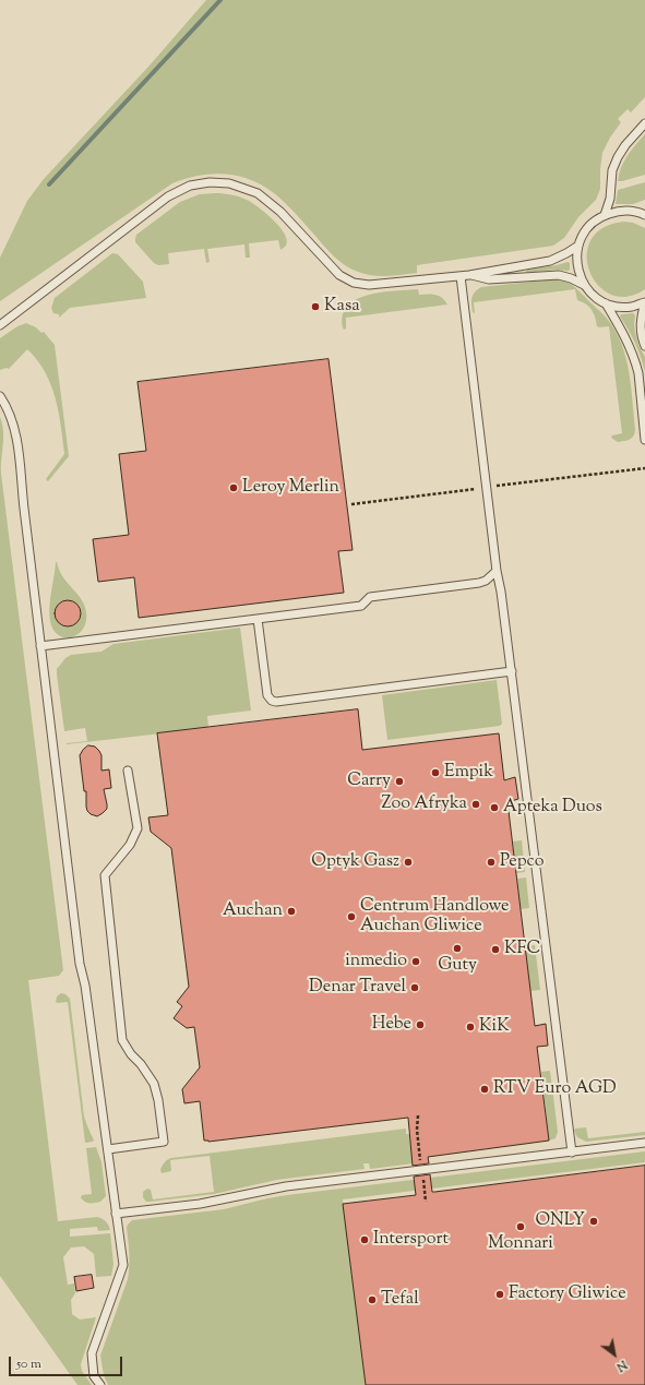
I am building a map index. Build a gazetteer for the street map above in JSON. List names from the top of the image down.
{
  "places": [
    "Kasa",
    "Leroy Merlin",
    "Empik",
    "Carry",
    "Zoo Afryka",
    "Apteka Duos",
    "Optyk Gasz",
    "Pepco",
    "Auchan",
    "Centrum Handlowe Auchan Gliwice",
    "Guty",
    "KFC",
    "inmedio",
    "Denar Travel",
    "Hebe",
    "KiK",
    "RTV Euro AGD",
    "ONLY",
    "Monnari",
    "Intersport",
    "Factory Gliwice",
    "Tefal"
  ],
  "scale_bar": "50 m",
  "north": "bottom right"
}
